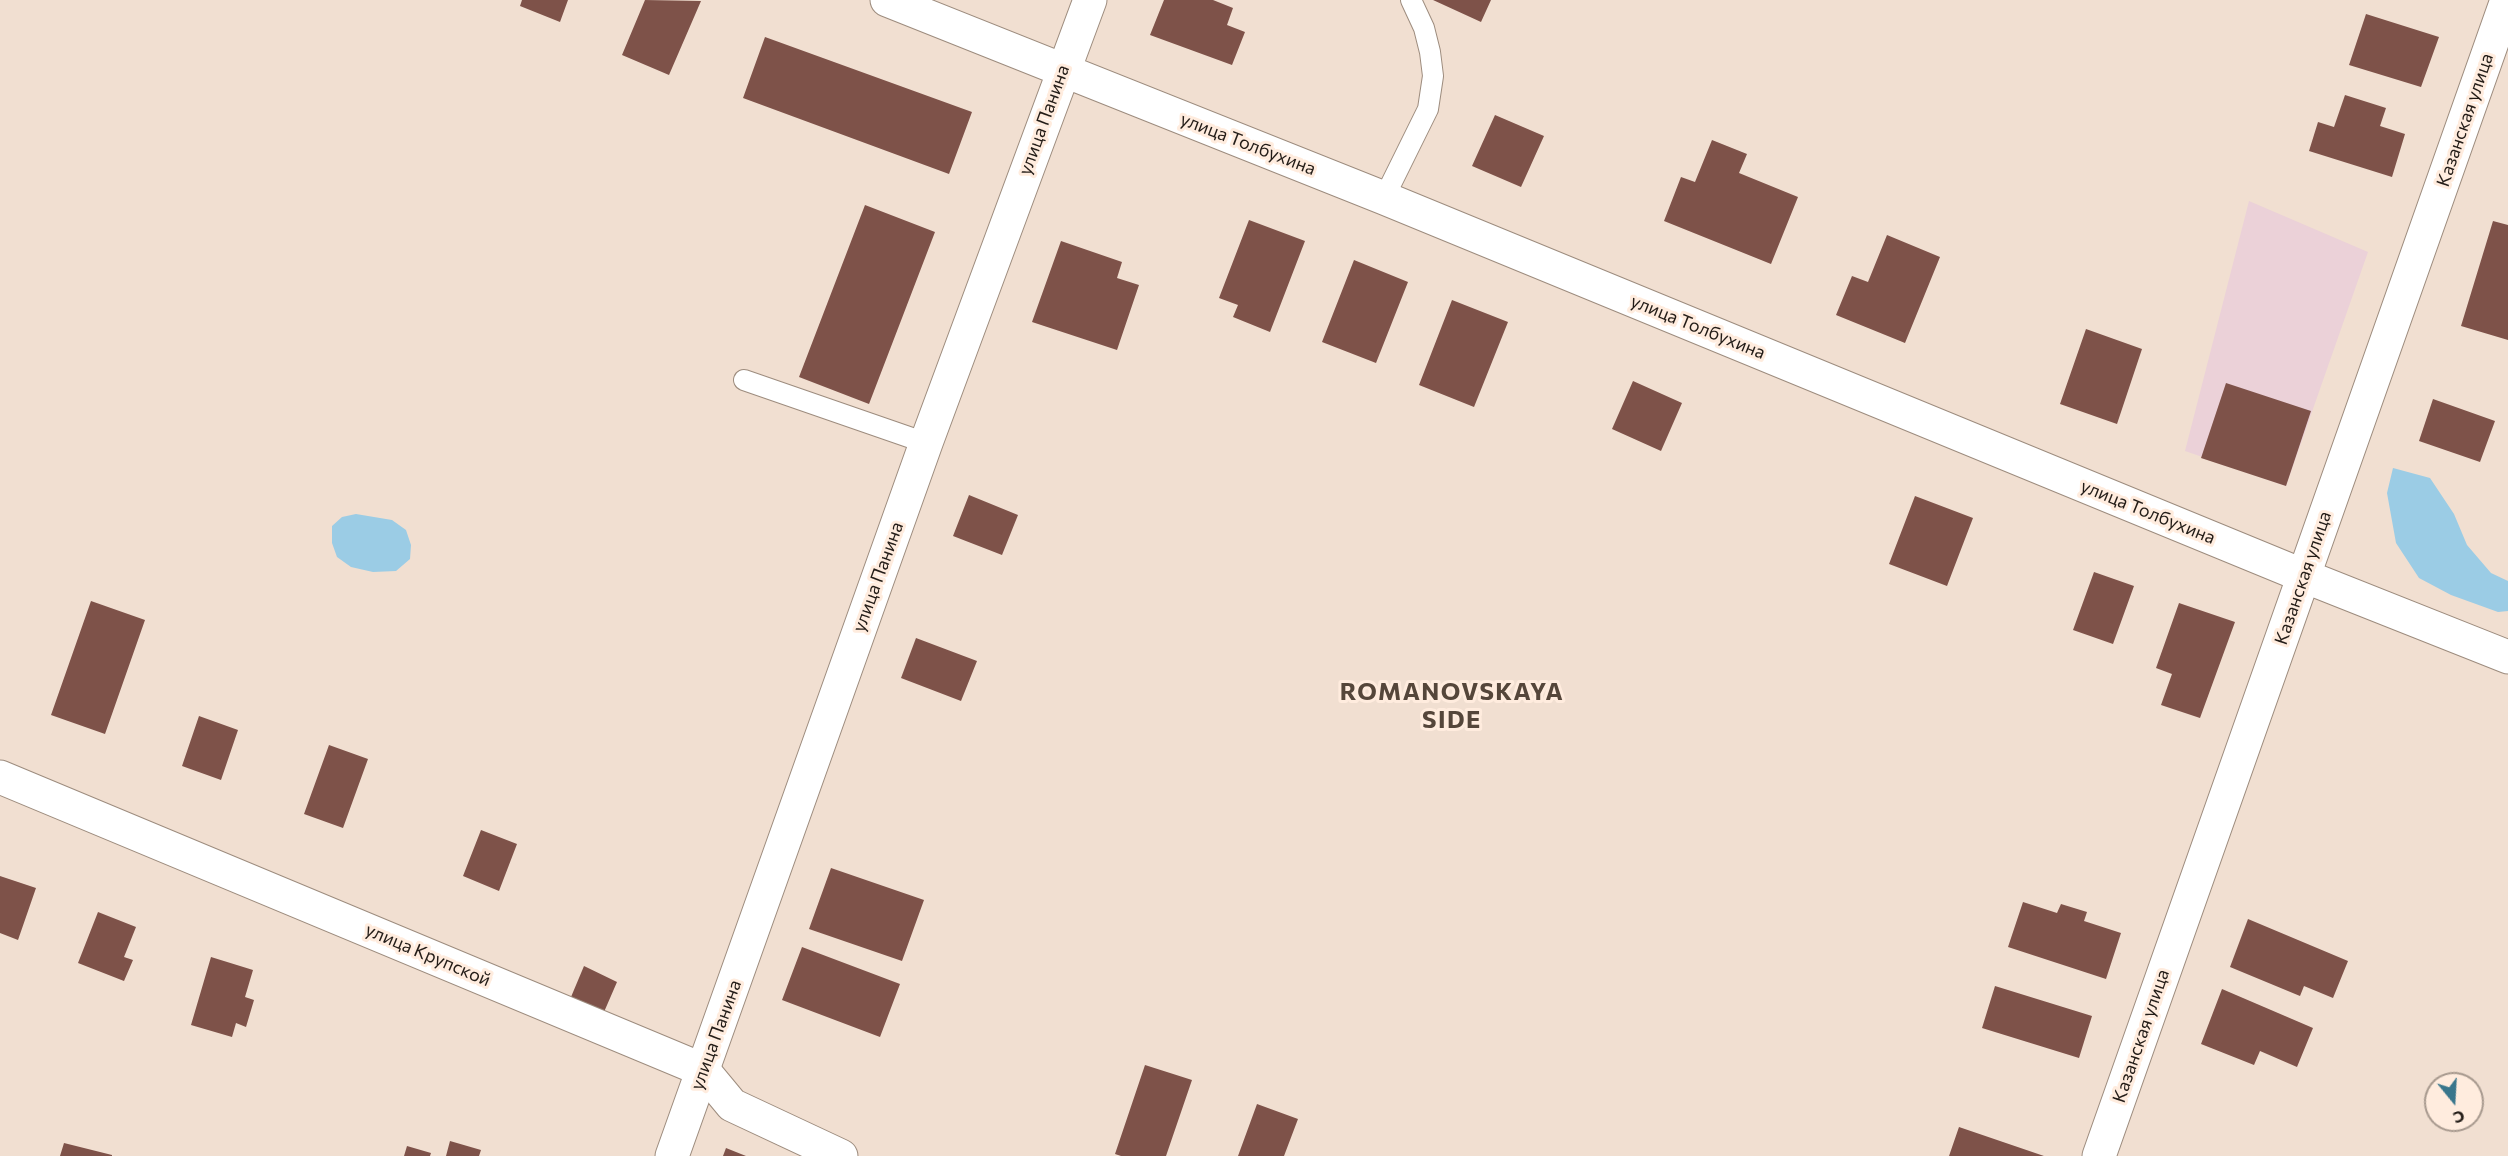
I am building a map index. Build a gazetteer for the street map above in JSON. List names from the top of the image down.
{
  "streets": {
    "street": [
      "улица Панина",
      "Казанская улица",
      "улица Толбухина",
      "улица Крупской"
    ]
  },
  "crossings": [
    ["улица Панина", "улица Толбухина"],
    ["улица Панина", "улица Крупской"],
    ["Казанская улица", "улица Толбухина"]
  ],
  "districts": ["ROMANOVSKAYA SIDE"],
  "north": "bottom"
}
